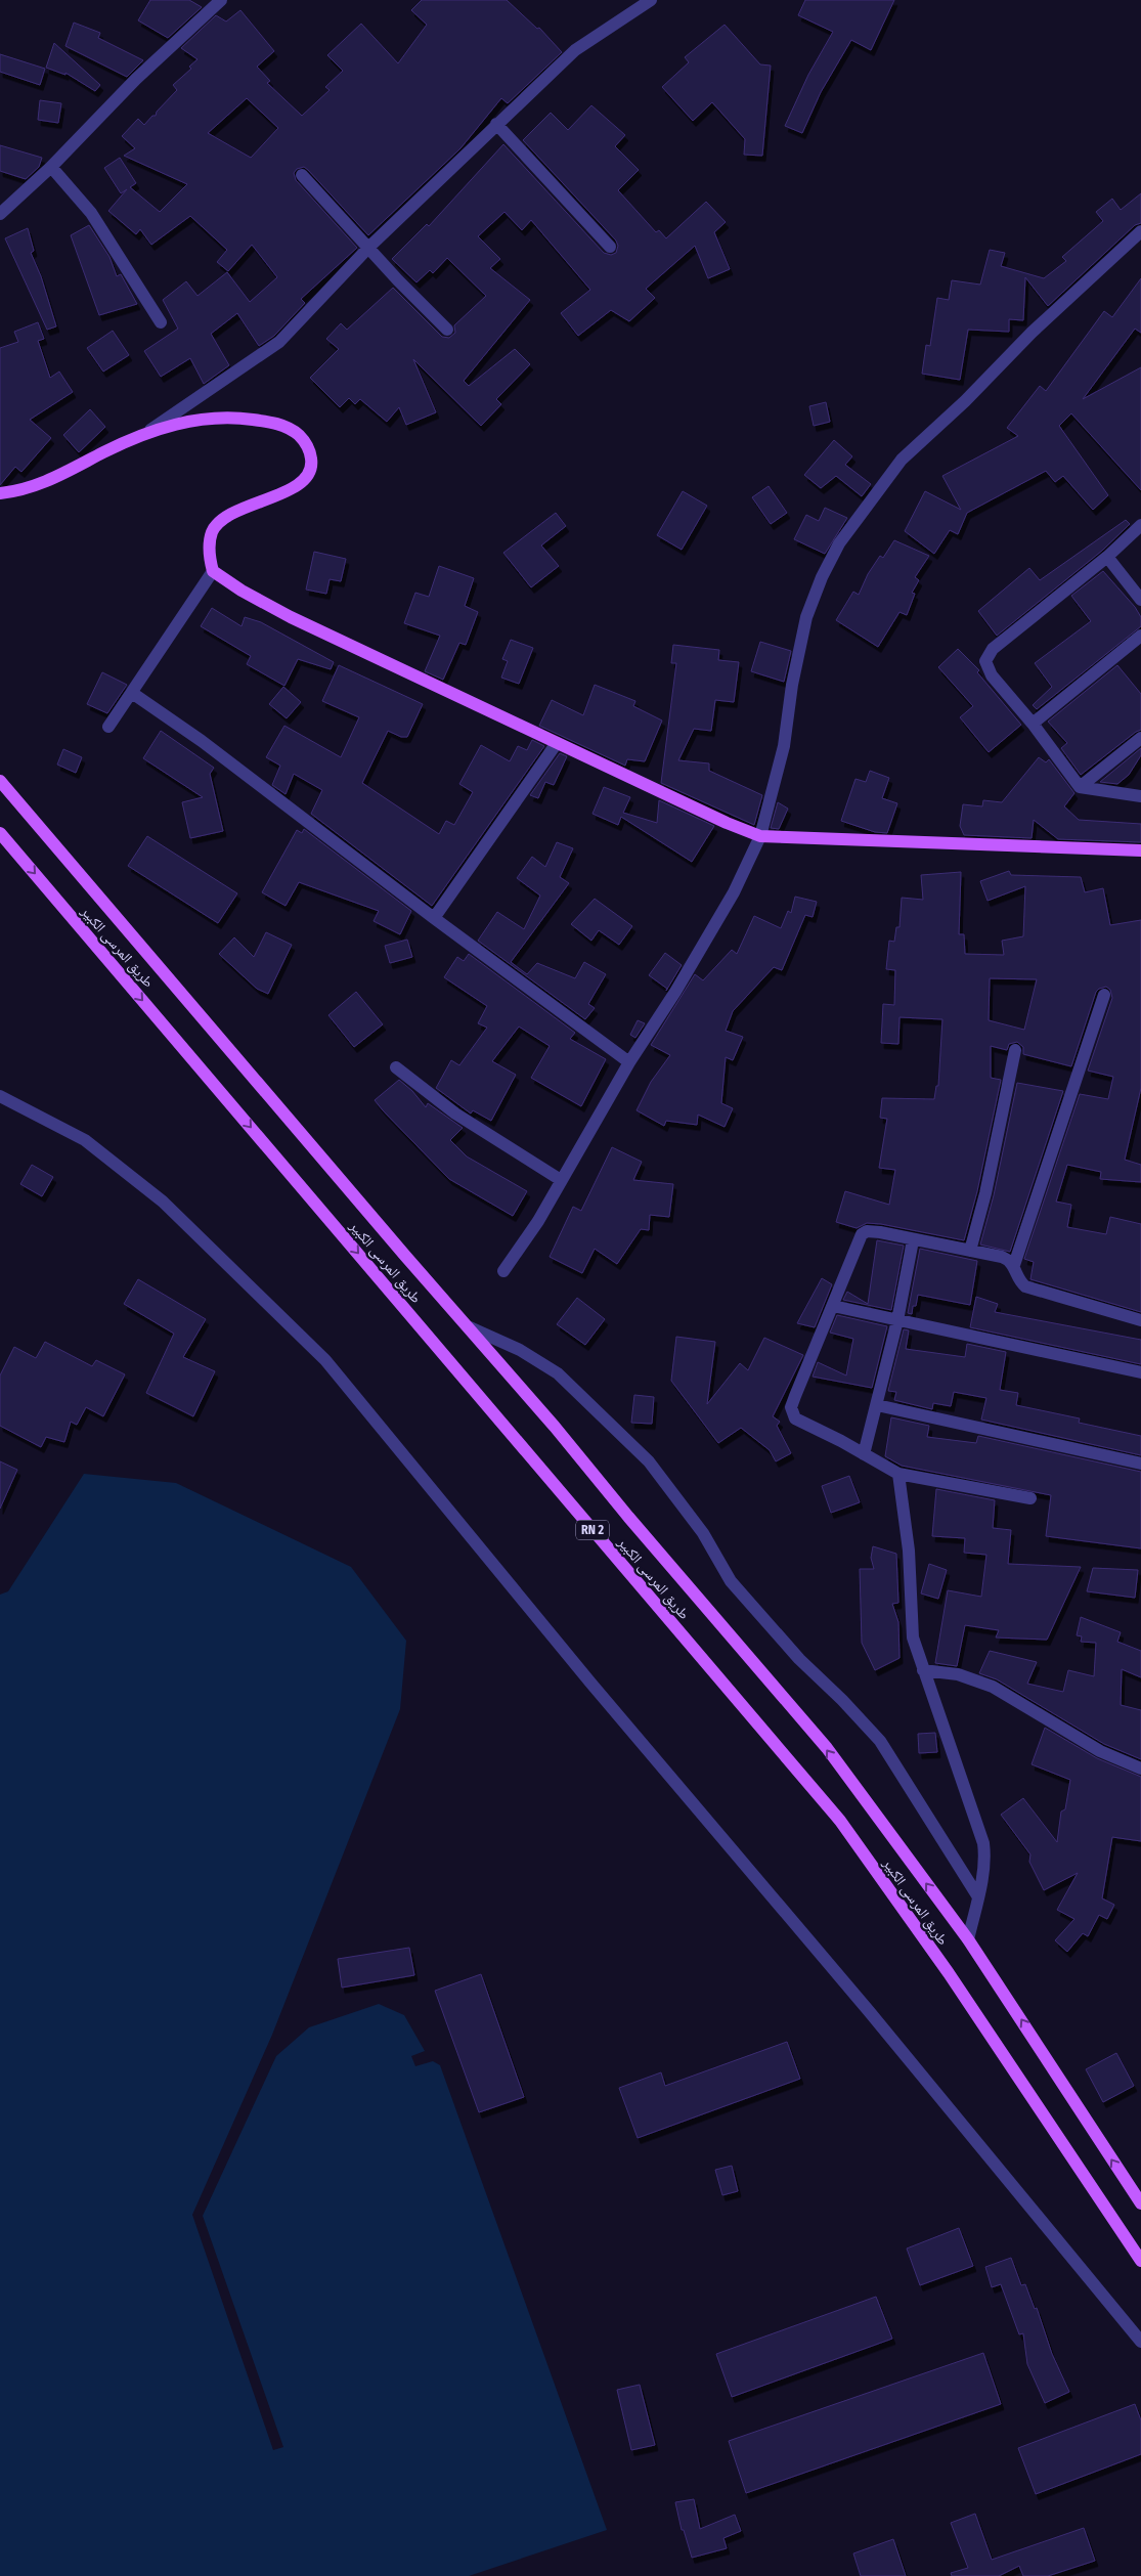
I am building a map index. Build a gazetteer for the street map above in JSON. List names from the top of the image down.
{
  "streets": {
    "main road": ["طريق المرسى الكبير", "RN 2"]
  }
}
